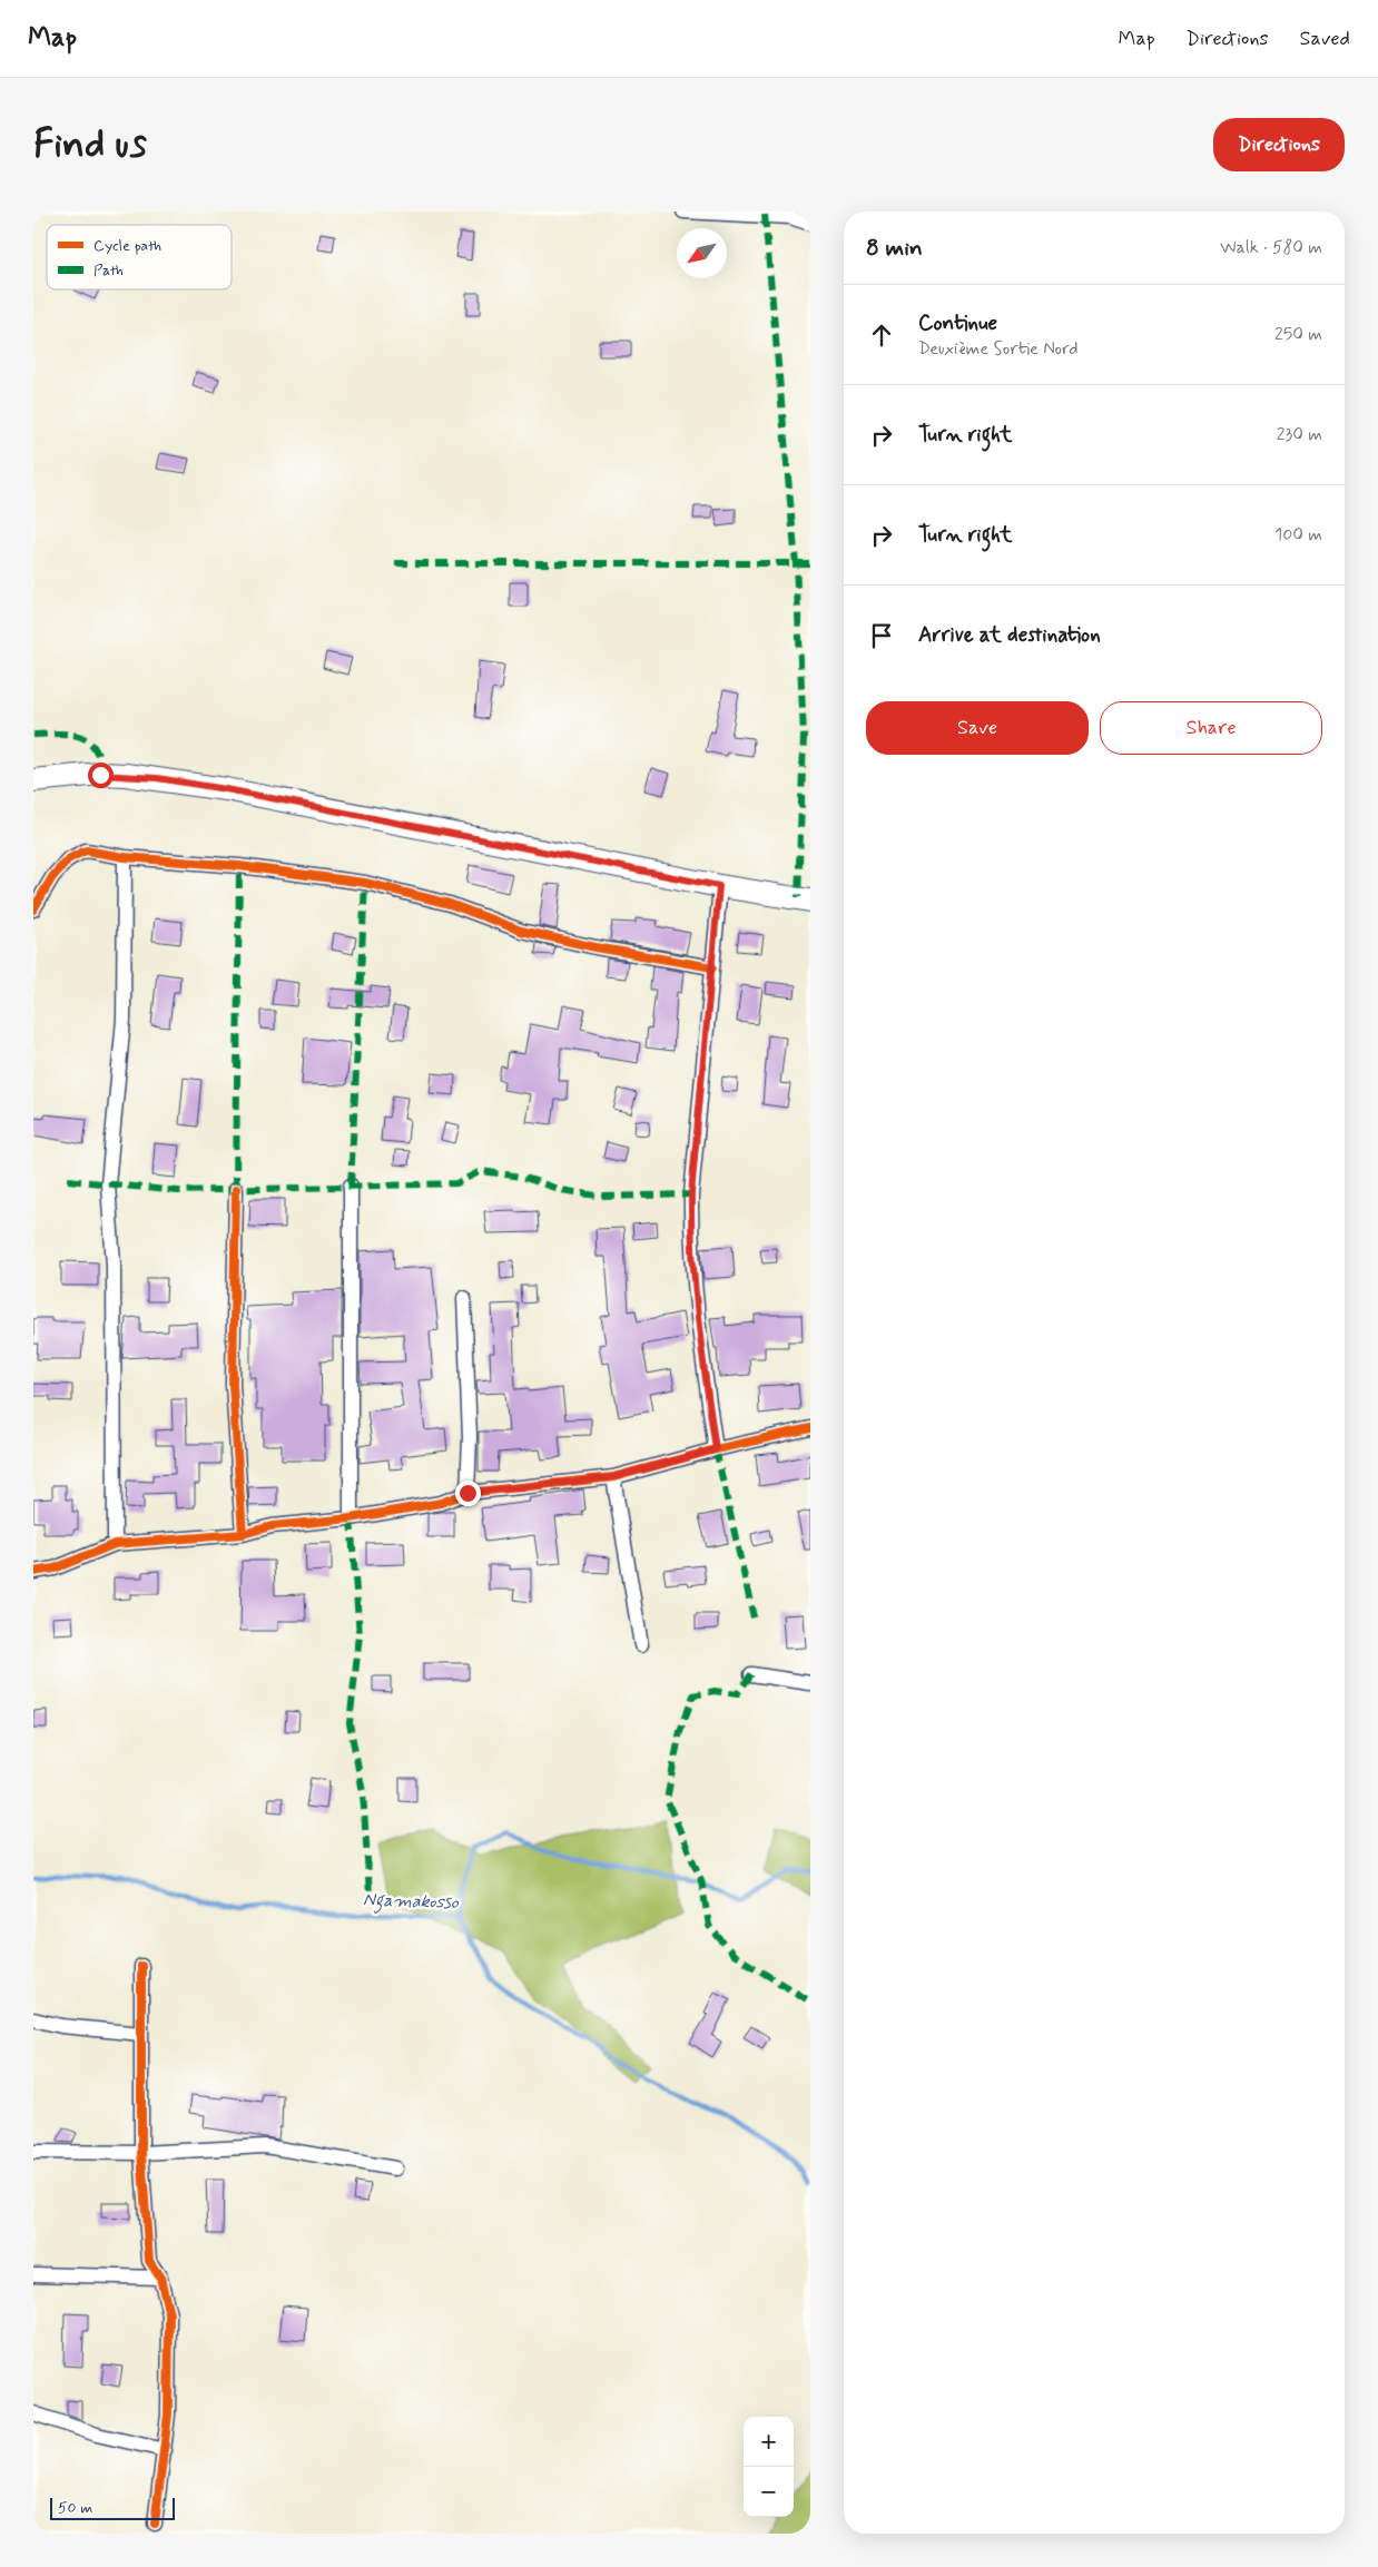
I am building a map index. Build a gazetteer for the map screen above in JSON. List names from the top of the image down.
{
  "water": ["Ngamakosso"],
  "legend": ["Cycle path", "Path"],
  "scale_bar": "50 m",
  "north": "bottom left",
  "page": {
    "header": "Map",
    "nav": ["Map", "Directions", "Saved"],
    "buttons": [
      "Directions",
      ["Save", "Share"]
    ],
    "title": "Find us",
    "heading": ["8 min", "Walk · 580 m"],
    "list": [
      ["Continue", "Deuxième Sortie Nord", "250 m"],
      ["Turn right", "230 m"],
      ["Turn right", "100 m"],
      "Arrive at destination"
    ],
    "map_buttons": ["+", "−"],
    "scale": "50 m"
  }
}
